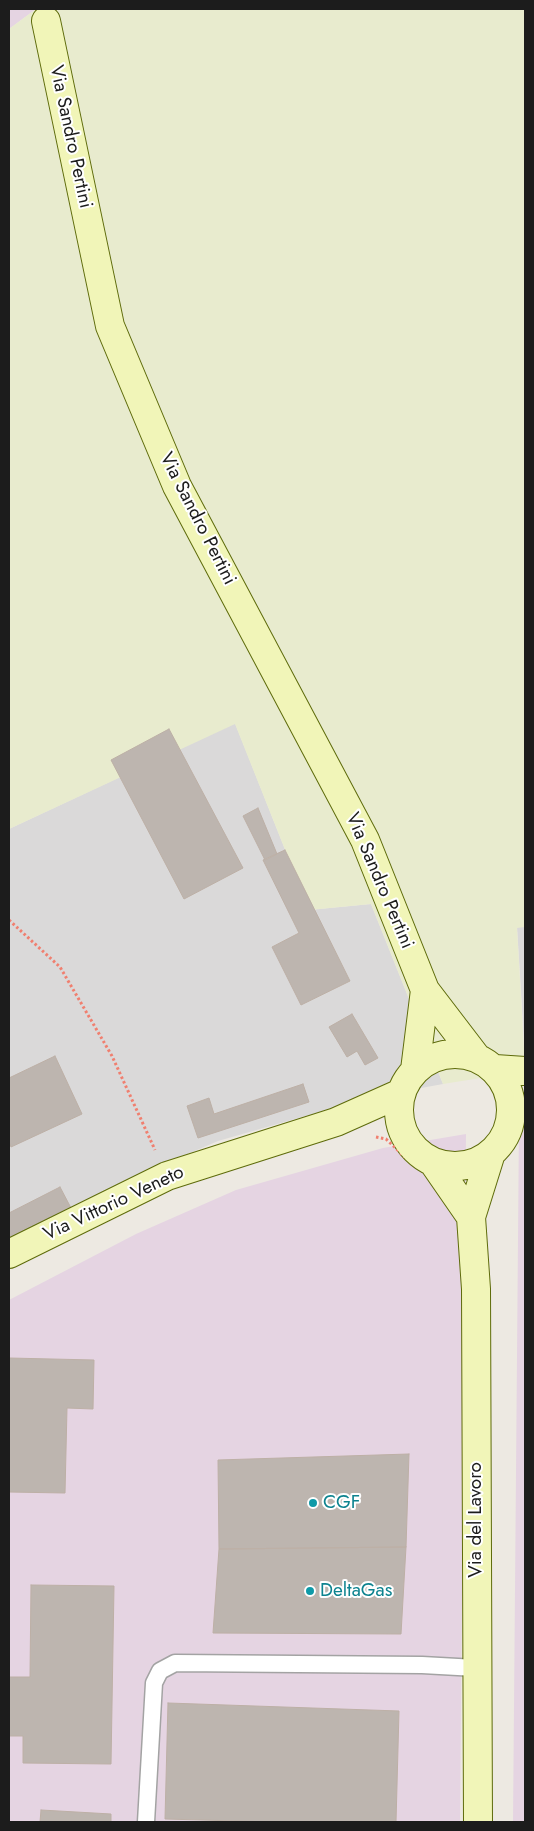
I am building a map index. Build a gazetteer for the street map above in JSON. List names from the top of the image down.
{
  "streets": {
    "main road": ["Via Sandro Pertini", "Via Vittorio Veneto", "Via del Lavoro"]
  },
  "places": ["CGF", "DeltaGas"]
}
